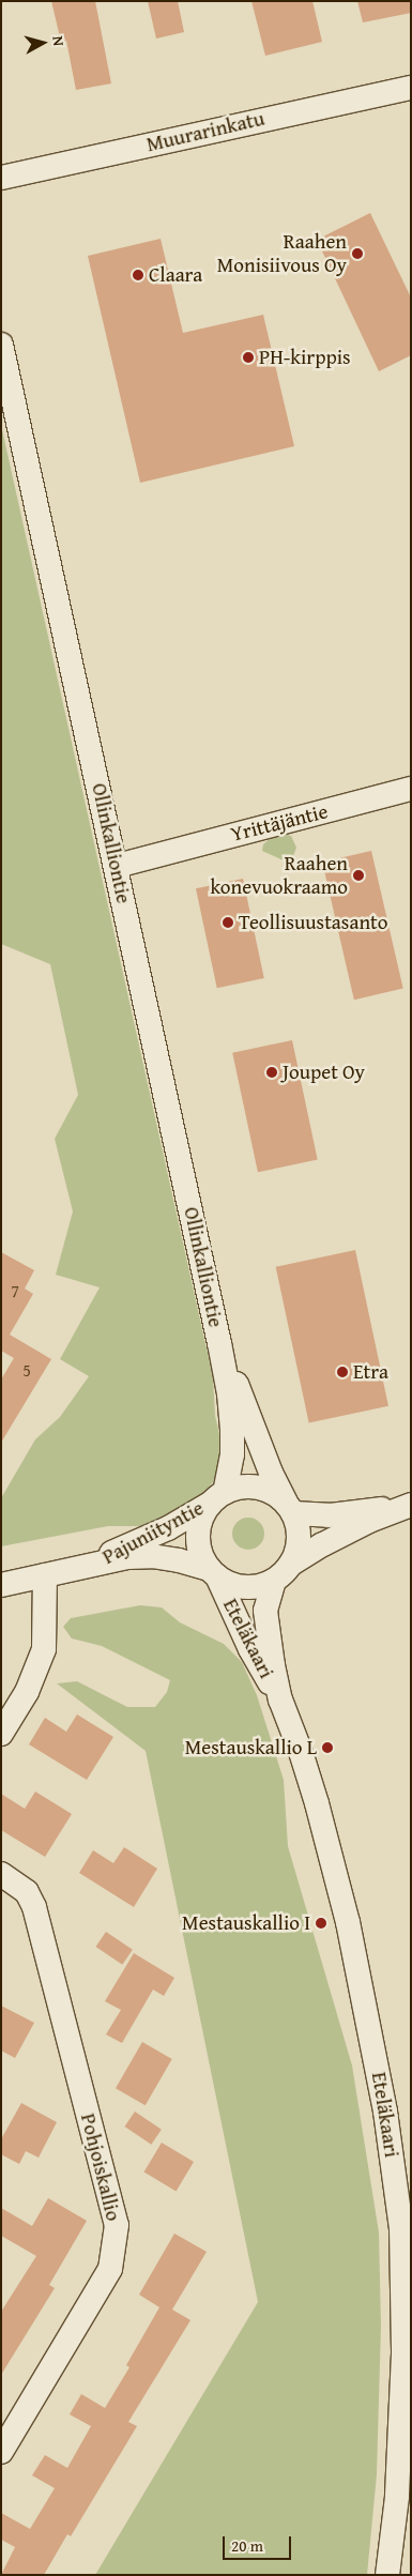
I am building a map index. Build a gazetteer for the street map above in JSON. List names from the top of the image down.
{
  "streets": {
    "street": [
      "Muurarinkatu",
      "Yrittäjäntie",
      "Ollinkalliontie",
      "Pajuniityntie",
      "Eteläkaari",
      "Pohjoiskallio"
    ]
  },
  "crossings": [
    ["Yrittäjäntie", "Ollinkalliontie"],
    ["Ollinkalliontie", "Pajuniityntie"],
    ["Ollinkalliontie", "Eteläkaari"],
    ["Pajuniityntie", "Eteläkaari"]
  ],
  "places": [
    "Raahen Monisiivous Oy",
    "Claara",
    "PH-kirppis",
    "Raahen konevuokraamo",
    "Teollisuustasanto",
    "Joupet Oy",
    "Etra",
    "Mestauskallio L",
    "Mestauskallio I"
  ],
  "house_numbers": ["7", "5"],
  "scale_bar": "20 m",
  "north": "right"
}
